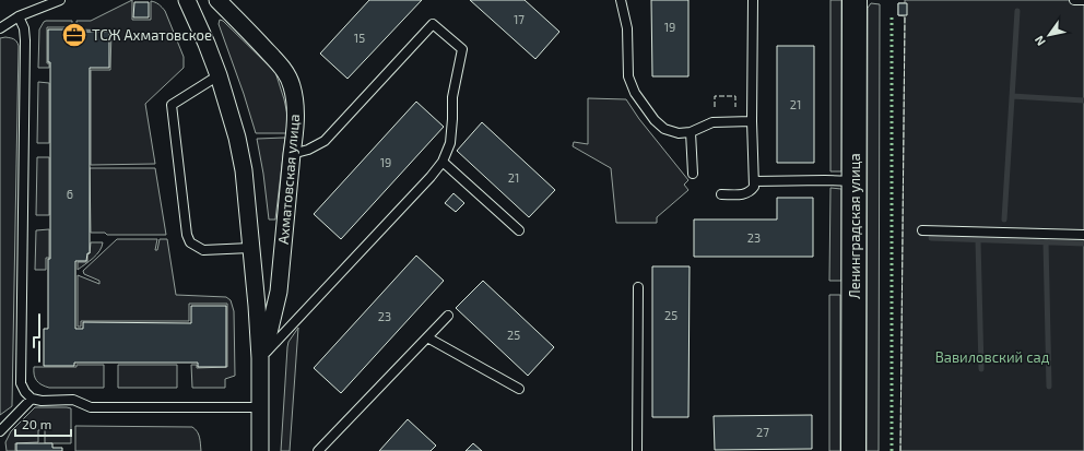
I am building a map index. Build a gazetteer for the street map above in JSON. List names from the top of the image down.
{
  "streets": {
    "street": ["Ахматовская улица", "Ленинградская улица"]
  },
  "parks": ["Вавиловский сад"],
  "places": {
    "office": ["ТСЖ Ахматовское"]
  },
  "house_numbers": [
    "17",
    "19",
    "15",
    "21",
    "19",
    "21",
    "6",
    "23",
    "25",
    "23",
    "25",
    "27"
  ],
  "scale_bar": "20 m",
  "north": "bottom left"
}
